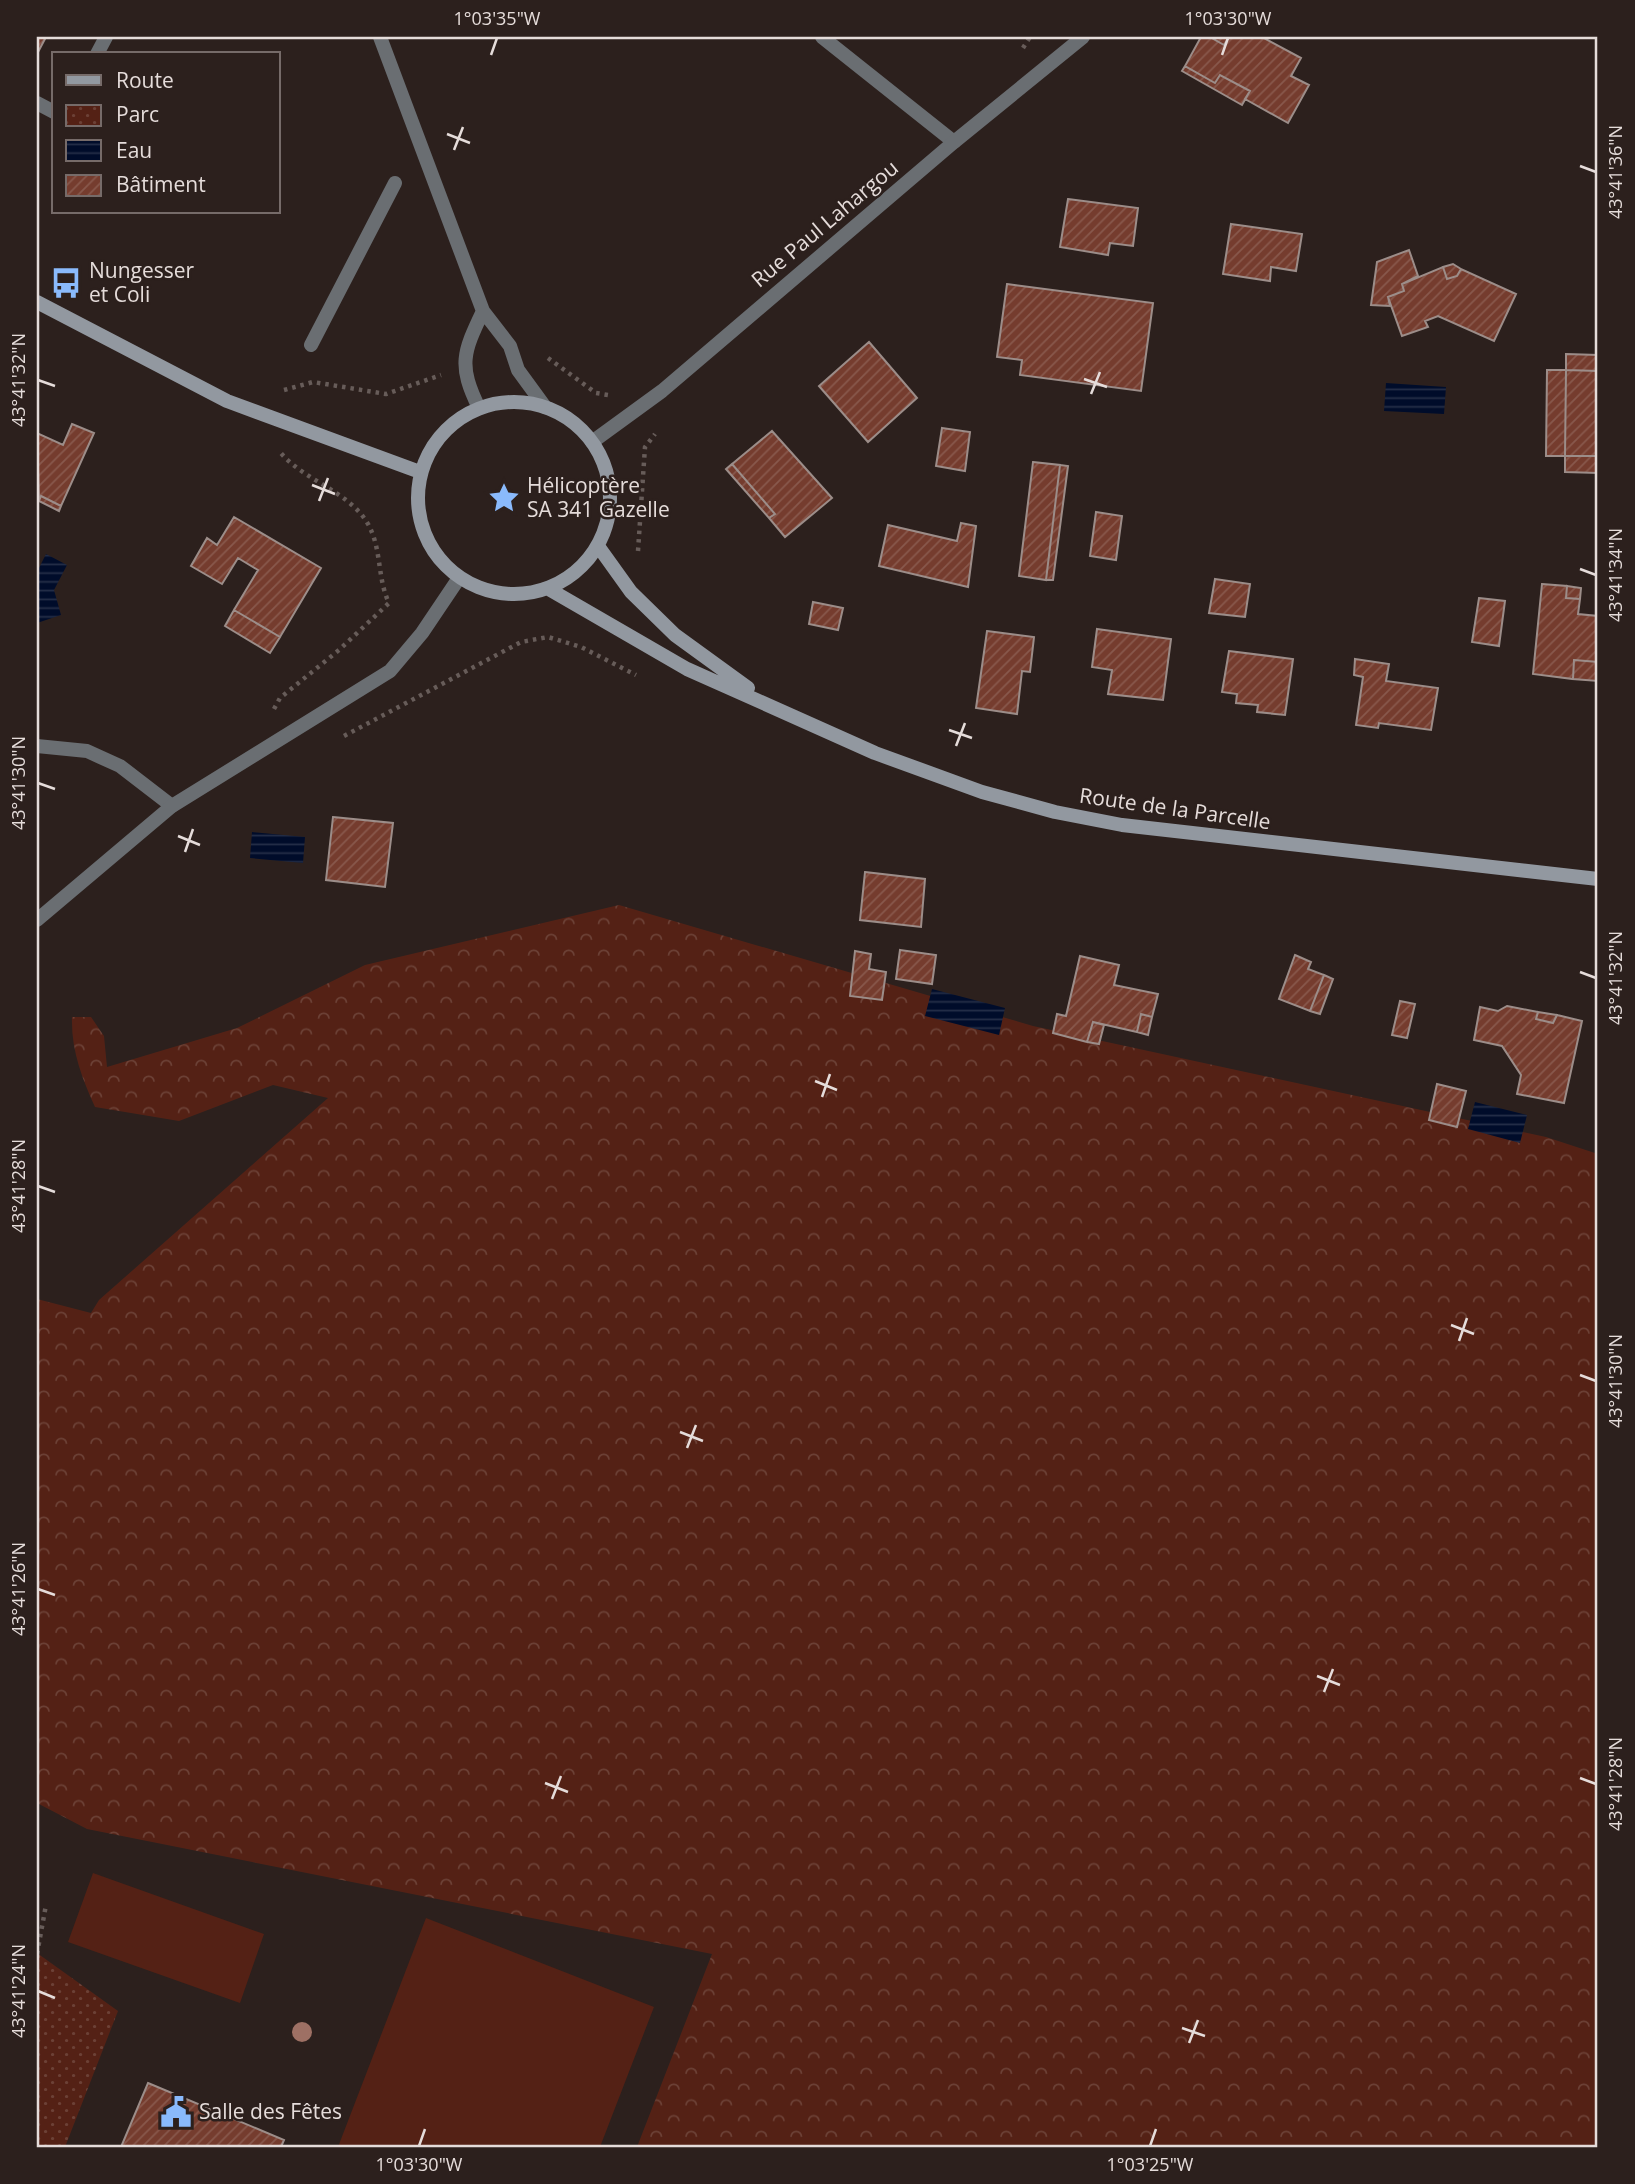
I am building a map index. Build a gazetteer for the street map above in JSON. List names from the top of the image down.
{
  "streets": {
    "main road": ["Route de la Parcelle"],
    "street": ["Rue Paul Lahargou"]
  },
  "crossings": [
    ["Rue Paul Lahargou", "Route de la Parcelle"]
  ],
  "places": {
    "bus stop": ["Nungesser et Coli"],
    "place": ["Hélicoptère SA 341 Gazelle"],
    "public building": ["Salle des Fêtes"]
  },
  "legend": [
    "Route",
    "Parc",
    "Eau",
    "Bâtiment"
  ],
  "coordinates": [
    "1°03'35\"W",
    "1°03'30\"W",
    "43°41'36\"N",
    "43°41'32\"N",
    "43°41'34\"N",
    "43°41'30\"N",
    "43°41'28\"N",
    "43°41'26\"N",
    "43°41'24\"N",
    "1°03'25\"W"
  ]
}
